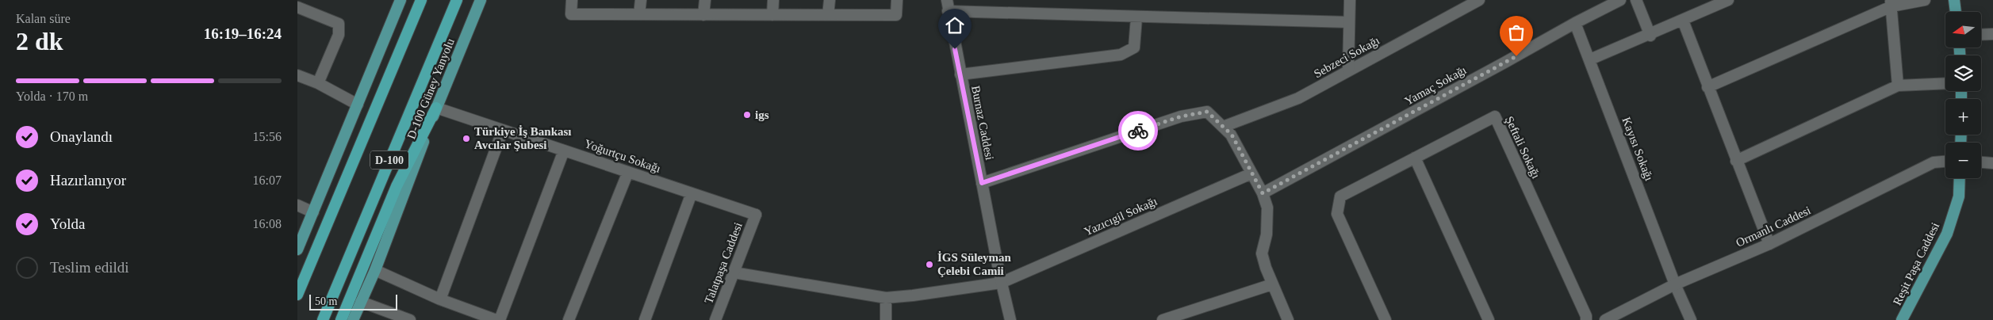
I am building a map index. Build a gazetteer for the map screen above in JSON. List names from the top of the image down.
{
  "streets": {
    "highway": ["D-100"],
    "main road": ["D-100 Güney Yanyolu", "Reşit Paşa Caddesi"],
    "street": [
      "Sebzeci Sokağı",
      "Yamaç Sokağı",
      "Burnaz Caddesi",
      "Şeftali Sokağı",
      "Kayısı Sokağı",
      "Yoğurtçu Sokağı",
      "Yazıcıgil Sokağı",
      "Ormanlı Caddesi",
      "Talatpaşa Caddesi"
    ]
  },
  "crossings": [
    ["Yamaç Sokağı", "Kayısı Sokağı"],
    ["D-100 Güney Yanyolu", "Yoğurtçu Sokağı"],
    ["Burnaz Caddesi", "Yazıcıgil Sokağı"],
    ["Kayısı Sokağı", "Ormanlı Caddesi"],
    ["Yoğurtçu Sokağı", "Talatpaşa Caddesi"],
    ["Yazıcıgil Sokağı", "Talatpaşa Caddesi"]
  ],
  "places": ["igs", "Türkiye İş Bankası Avcılar Şubesi", "İGS Süleyman Çelebi Camii"],
  "scale_bar": "50 m",
  "north": "left",
  "page": {
    "heading": ["2 dk", "Kalan süre", "16:19–16:24"],
    "map_buttons": ["+", "−"],
    "bar": "Yolda · 170 m",
    "list": [
      ["Onaylandı", "15:56"],
      ["Hazırlanıyor", "16:07"],
      ["Yolda", "16:08"],
      "Teslim edildi"
    ],
    "scale": "50 m"
  }
}
